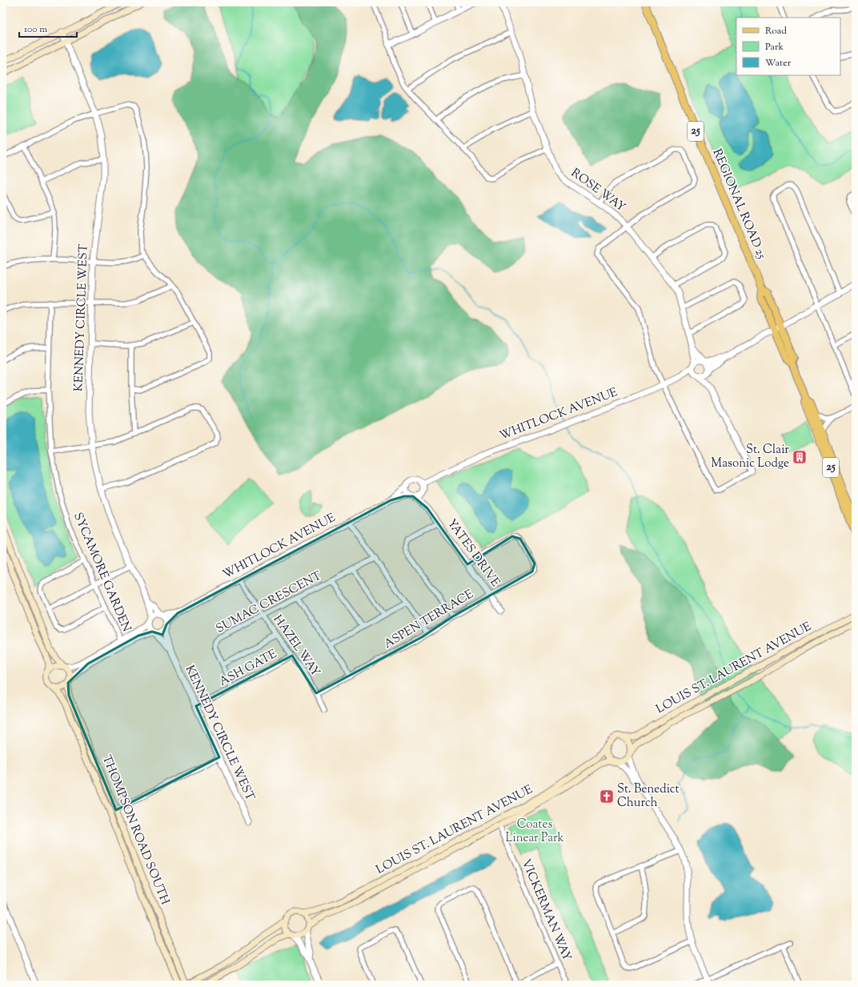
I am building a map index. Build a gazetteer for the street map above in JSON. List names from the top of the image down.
{
  "streets": {
    "main road": [
      "25",
      "REGIONAL ROAD 25",
      "LOUIS ST. LAURENT AVENUE",
      "THOMPSON ROAD SOUTH"
    ],
    "street": [
      "ROSE WAY",
      "KENNEDY CIRCLE WEST",
      "WHITLOCK AVENUE",
      "YATES DRIVE",
      "SYCAMORE GARDEN",
      "SUMAC CRESCENT",
      "ASPEN TERRACE",
      "HAZEL WAY",
      "ASH GATE",
      "VICKERMAN WAY"
    ]
  },
  "crossings": [
    ["ROSE WAY", "WHITLOCK AVENUE"],
    ["KENNEDY CIRCLE WEST", "WHITLOCK AVENUE"],
    ["KENNEDY CIRCLE WEST", "ASH GATE"],
    ["WHITLOCK AVENUE", "YATES DRIVE"],
    ["WHITLOCK AVENUE", "HAZEL WAY"],
    ["YATES DRIVE", "ASPEN TERRACE"],
    ["SUMAC CRESCENT", "HAZEL WAY"],
    ["SUMAC CRESCENT", "ASH GATE"],
    ["ASPEN TERRACE", "HAZEL WAY"],
    ["HAZEL WAY", "ASH GATE"],
    ["LOUIS ST. LAURENT AVENUE", "VICKERMAN WAY"]
  ],
  "parks": ["Coates Linear Park"],
  "places": {
    "building": ["St. Clair Masonic Lodge"],
    "church": ["St. Benedict Church"]
  },
  "legend": ["Road", "Park", "Water"],
  "scale_bar": "100 m"
}
